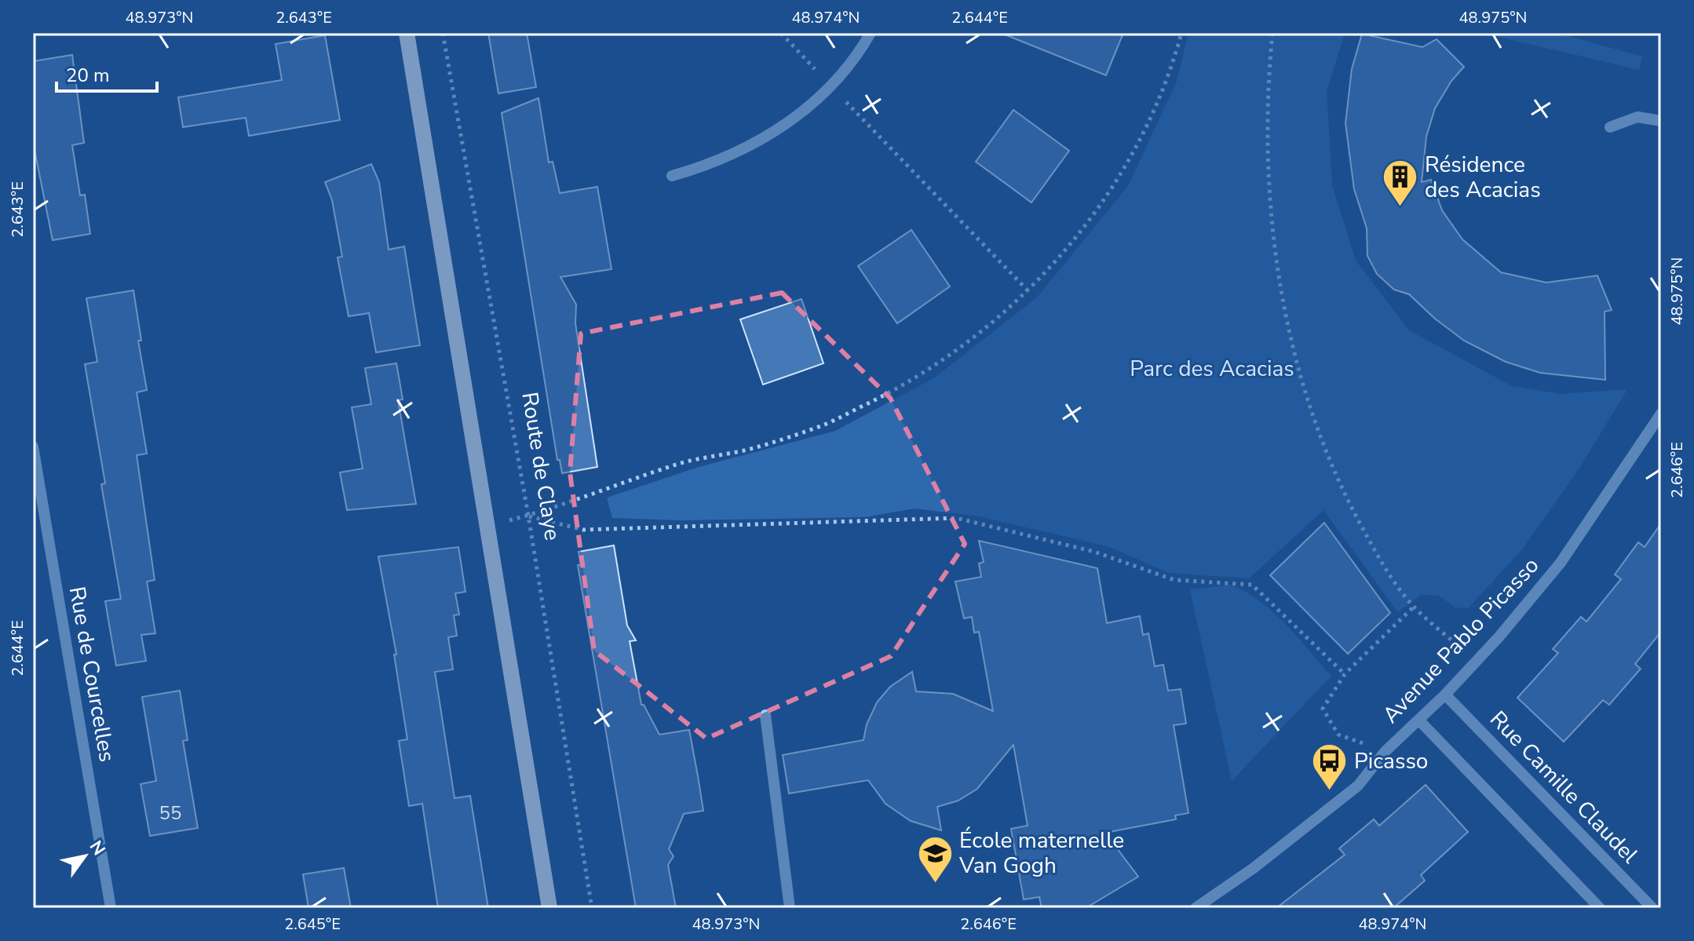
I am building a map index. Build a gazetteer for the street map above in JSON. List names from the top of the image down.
{
  "streets": {
    "street": ["Avenue Pablo Picasso", "Rue de Courcelles", "Rue Camille Claudel"],
    "path": ["Route de Claye"]
  },
  "crossings": [
    ["Avenue Pablo Picasso", "Rue Camille Claudel"]
  ],
  "parks": ["Parc des Acacias"],
  "places": {
    "building": ["Résidence des Acacias"],
    "bus stop": ["Picasso"],
    "school or university": ["École maternelle Van Gogh"]
  },
  "house_numbers": ["55"],
  "scale_bar": "20 m",
  "north": "top right",
  "coordinates": [
    "48.973°N",
    "2.643°E",
    "48.974°N",
    "2.644°E",
    "48.975°N",
    "2.646°E",
    "2.645°E"
  ]
}
